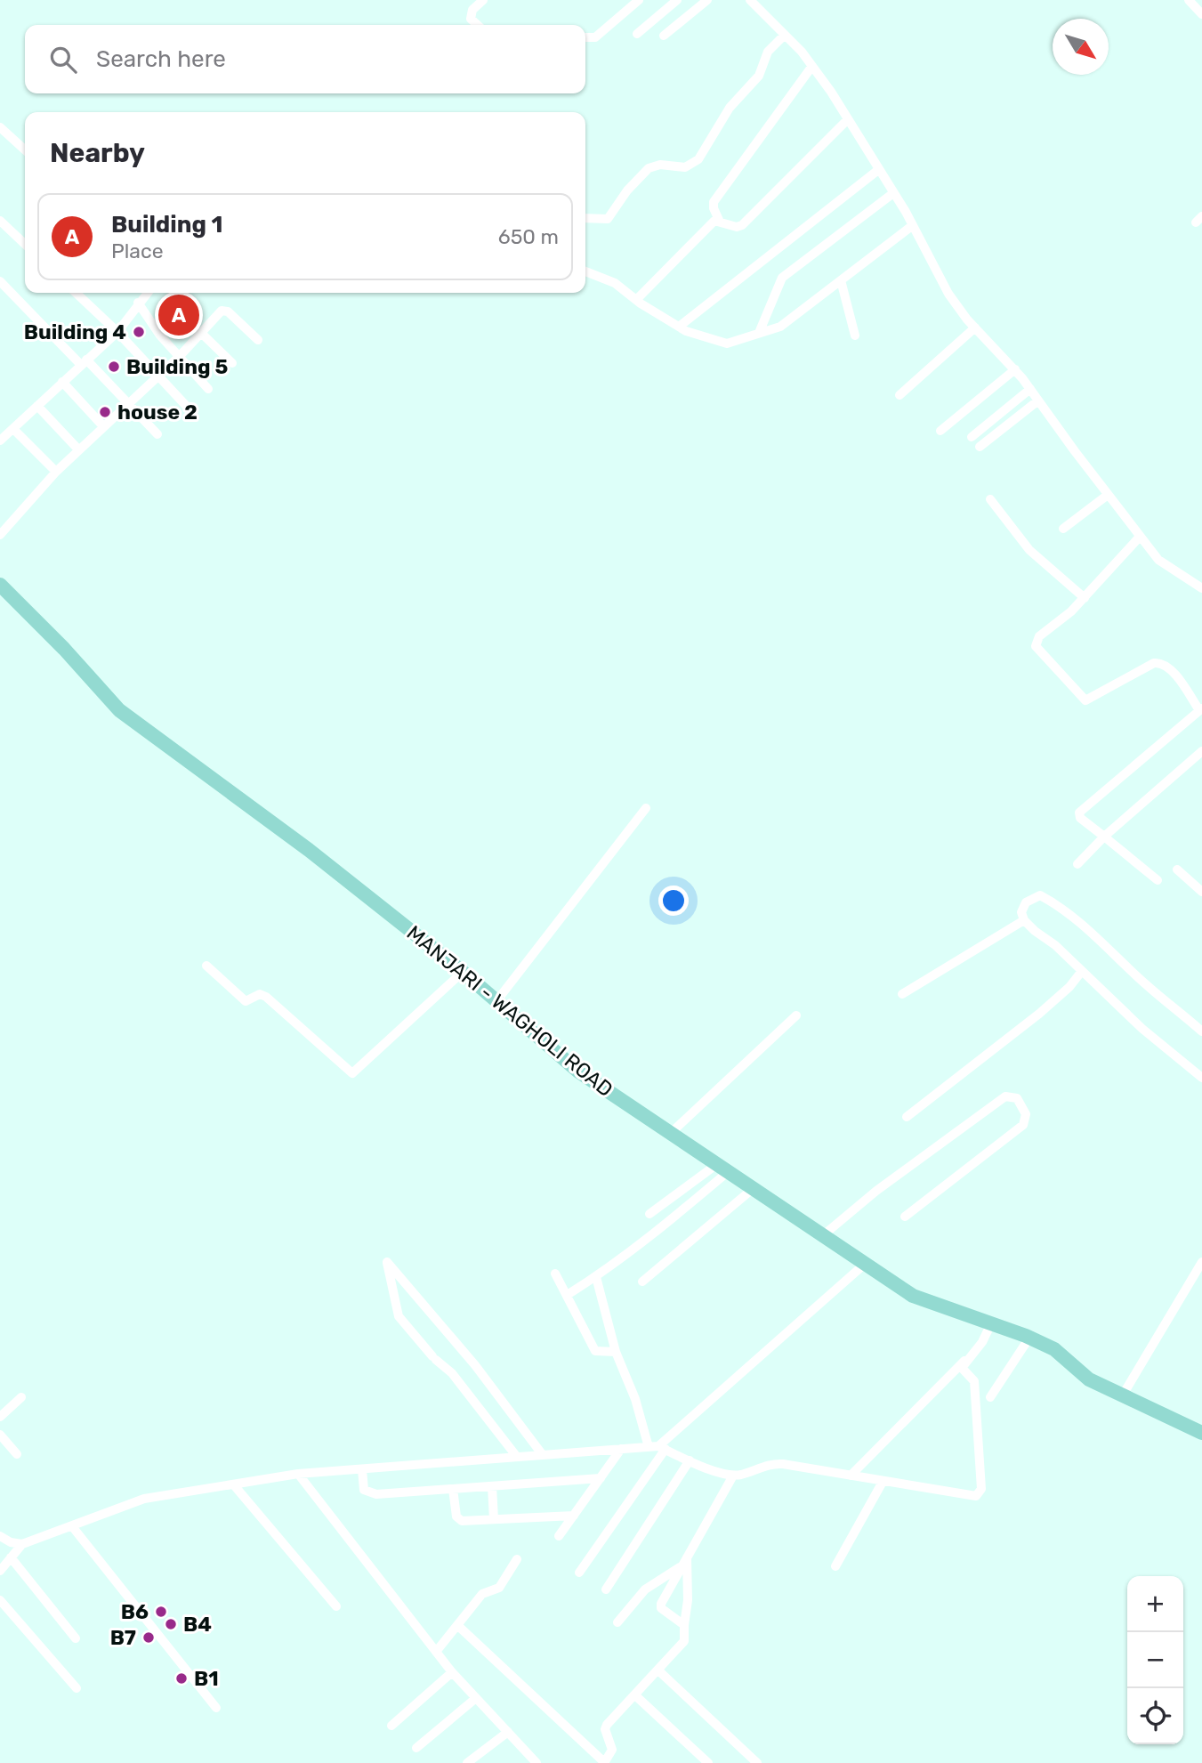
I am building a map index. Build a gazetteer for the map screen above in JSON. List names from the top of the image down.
{
  "streets": {
    "main road": ["MANJARI - WAGHOLI ROAD"]
  },
  "places": [
    "Building 4",
    "Building 5",
    "house 2",
    "B6",
    "B4",
    "B7",
    "B1"
  ],
  "north": "bottom right",
  "page": {
    "search": "Search here",
    "heading": "Nearby",
    "list": [
      {
        "mark": "A",
        "name": "Building 1",
        "note": "Place",
        "value": "650 m"
      }
    ],
    "pins": "A",
    "map_buttons": ["+", "−"]
  }
}
